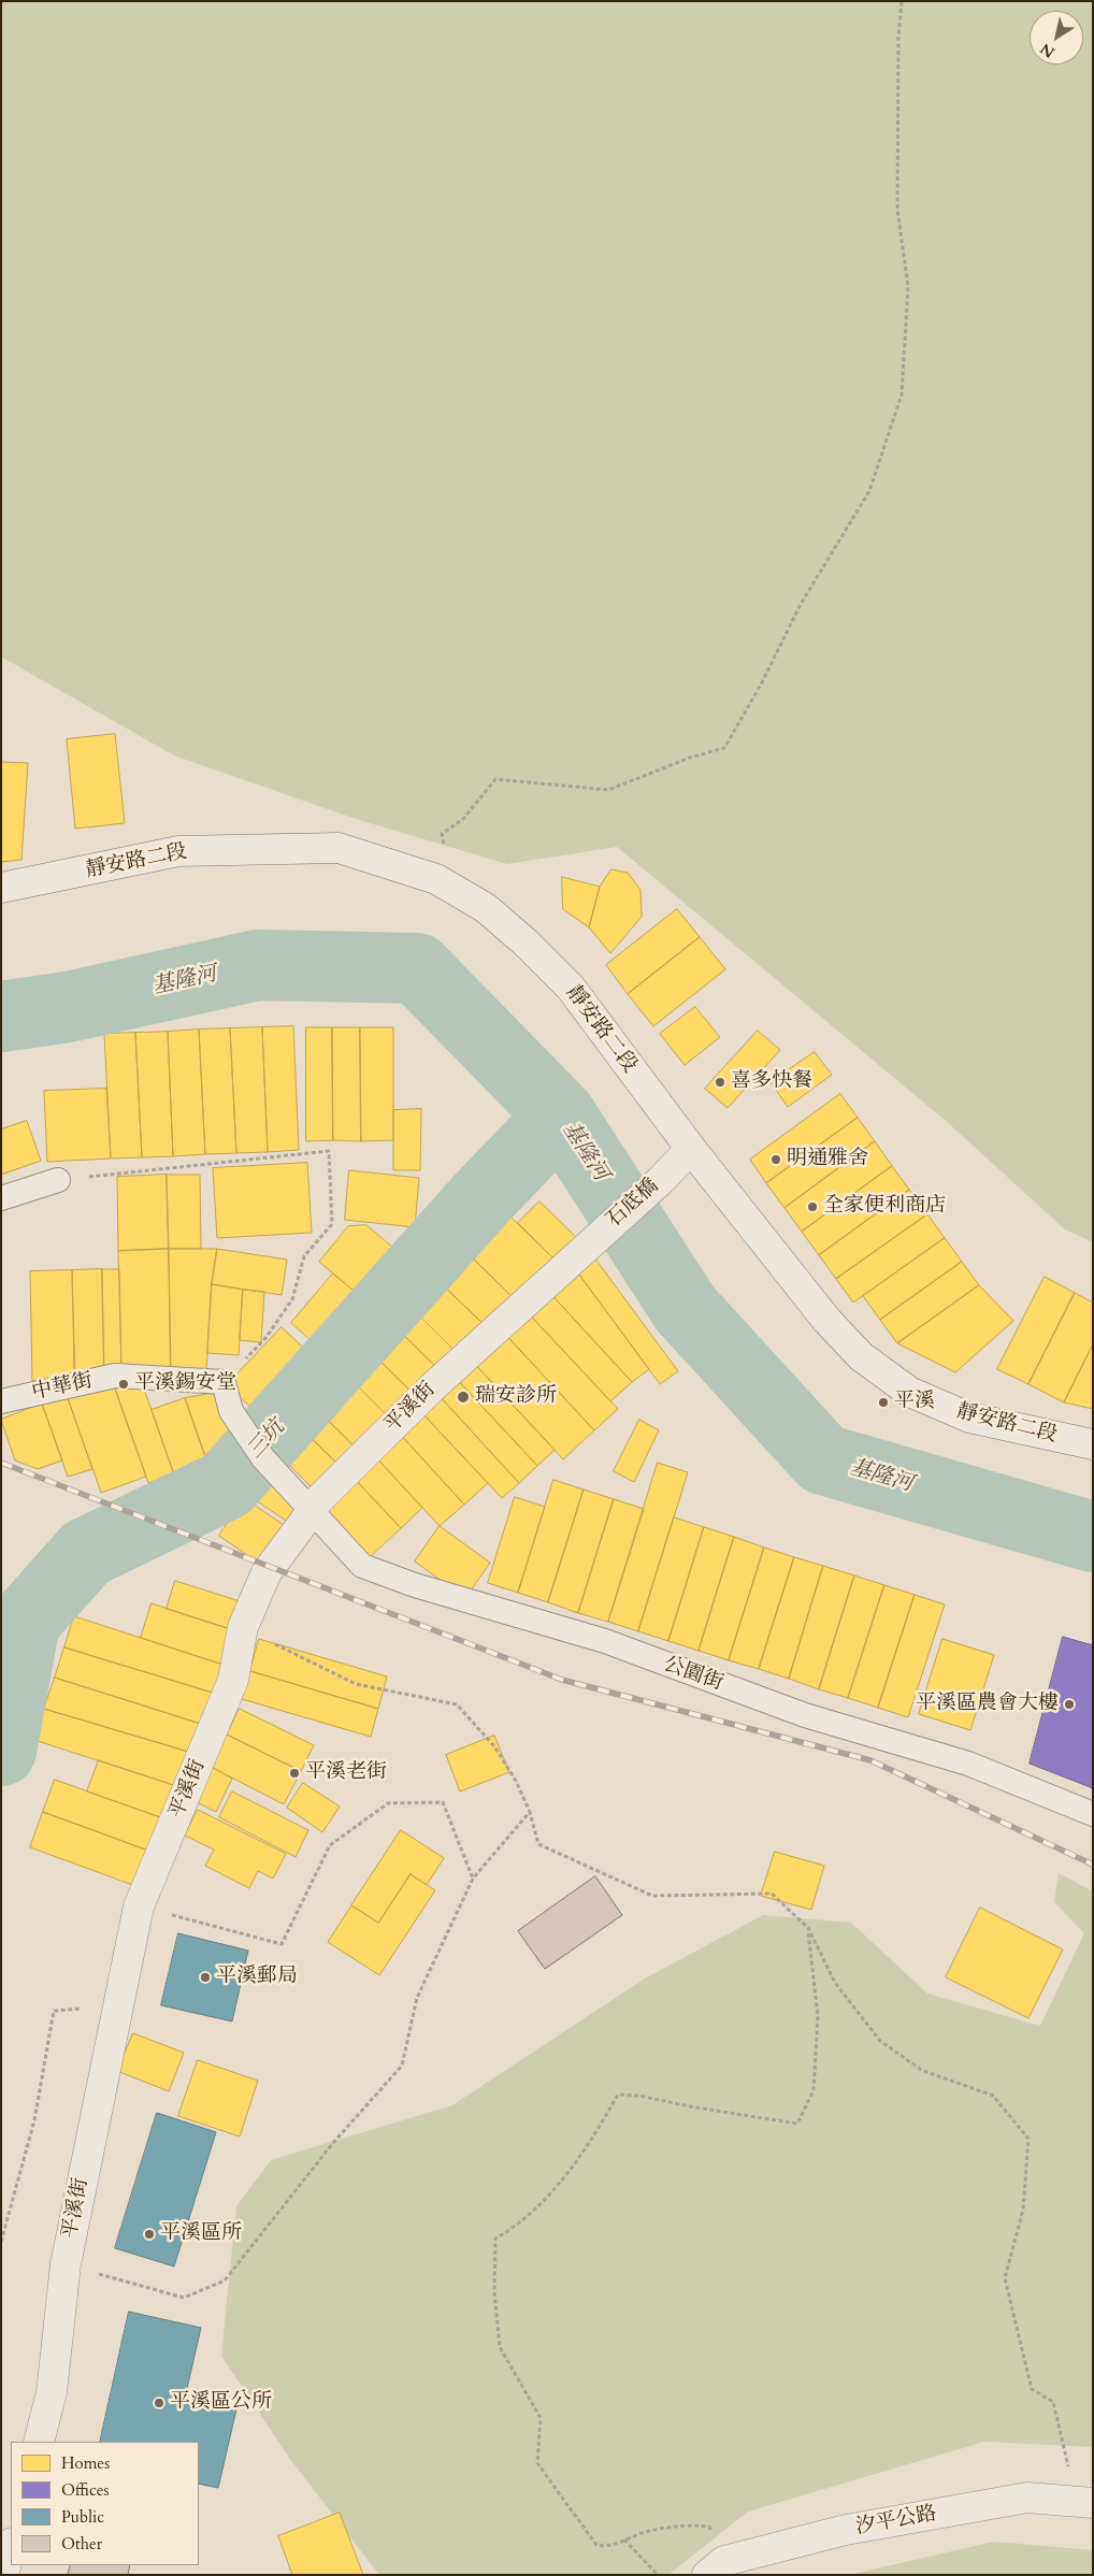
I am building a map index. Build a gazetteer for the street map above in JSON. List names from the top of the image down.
{
  "streets": {
    "street": [
      "靜安路二段",
      "石底橋",
      "平溪街",
      "汐平公路"
    ],
    "lane": ["中華街", "公園街"]
  },
  "crossings": [
    ["靜安路二段", "石底橋"],
    ["石底橋", "平溪街"],
    ["平溪街", "公園街"]
  ],
  "water": ["基隆河", "三坑"],
  "places": [
    "喜多快餐",
    "明通雅舍",
    "全家便利商店",
    "平溪錫安堂",
    "瑞安診所",
    "平溪",
    "平溪區農會大樓",
    "平溪老街",
    "平溪郵局",
    "平溪區所",
    "平溪區公所"
  ],
  "legend": [
    "Homes",
    "Offices",
    "Public",
    "Other"
  ],
  "north": "bottom left"
}
